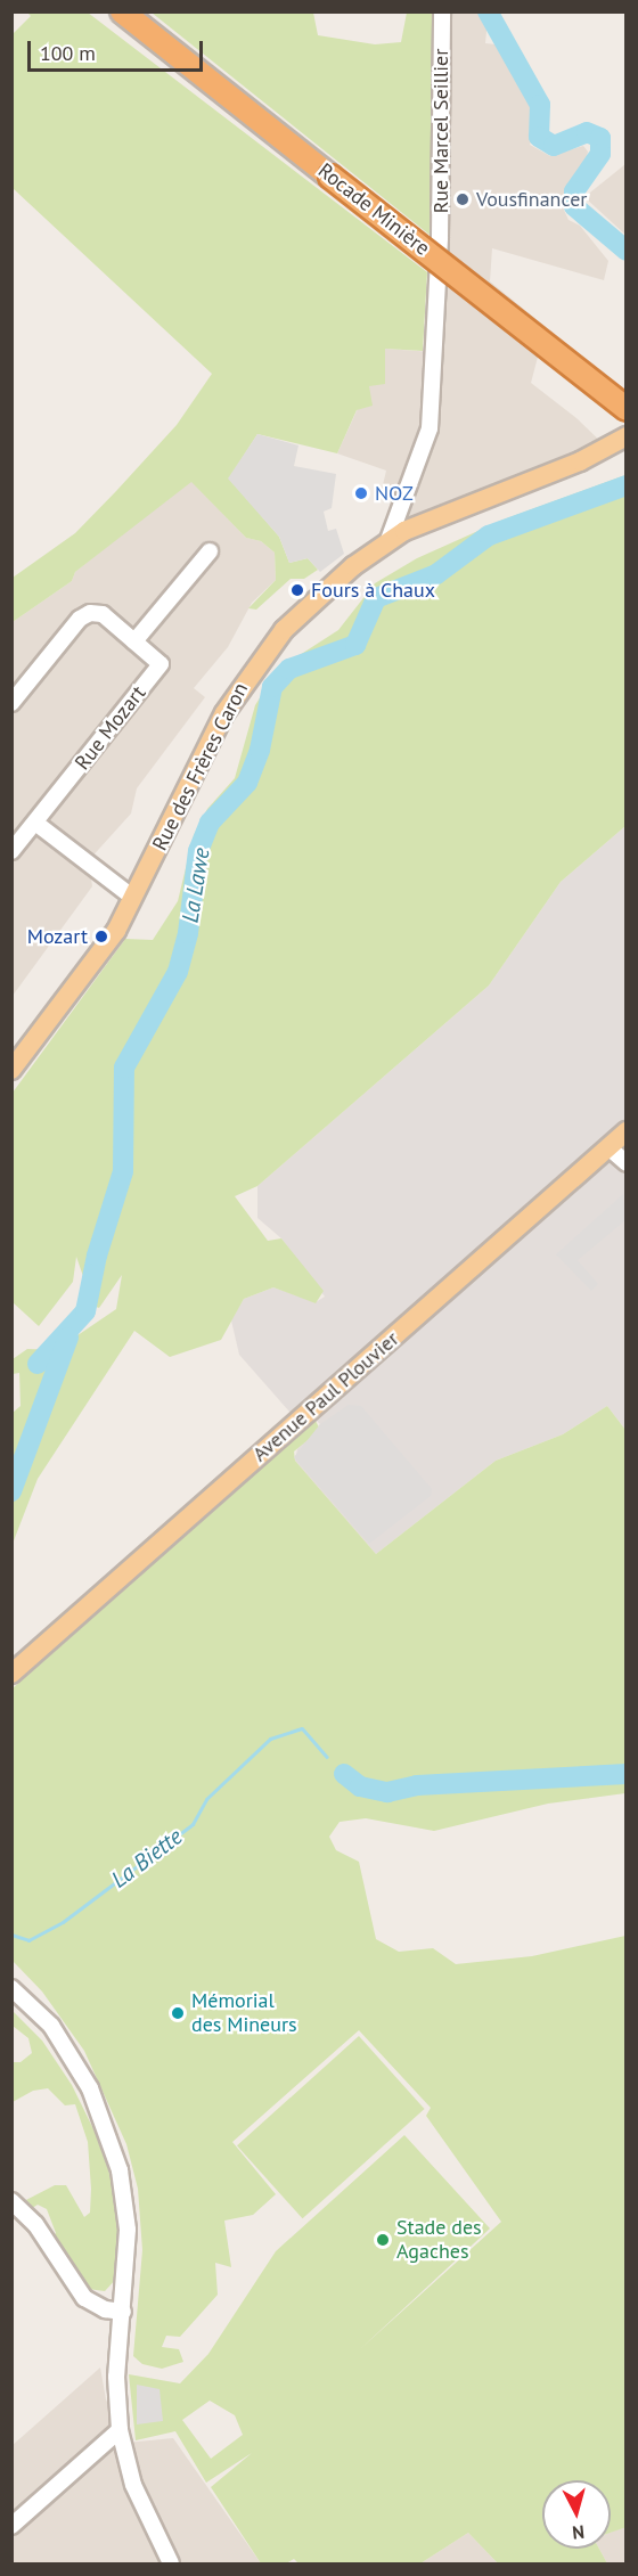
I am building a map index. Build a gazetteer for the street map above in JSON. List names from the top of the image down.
{
  "streets": {
    "highway": ["Rocade Minière"],
    "main road": ["Rue des Frères Caron", "Avenue Paul Plouvier"],
    "street": ["Rue Marcel Seillier", "Rue Mozart"]
  },
  "crossings": [
    ["Rue Marcel Seillier", "Rue des Frères Caron"]
  ],
  "water": ["La Lawe", "La Biette"],
  "places": [
    "Vousfinancer",
    "NOZ",
    "Fours à Chaux",
    "Mozart",
    "Mémorial des Mineurs",
    "Stade des Agaches"
  ],
  "scale_bar": "100 m",
  "north": "bottom"
}
